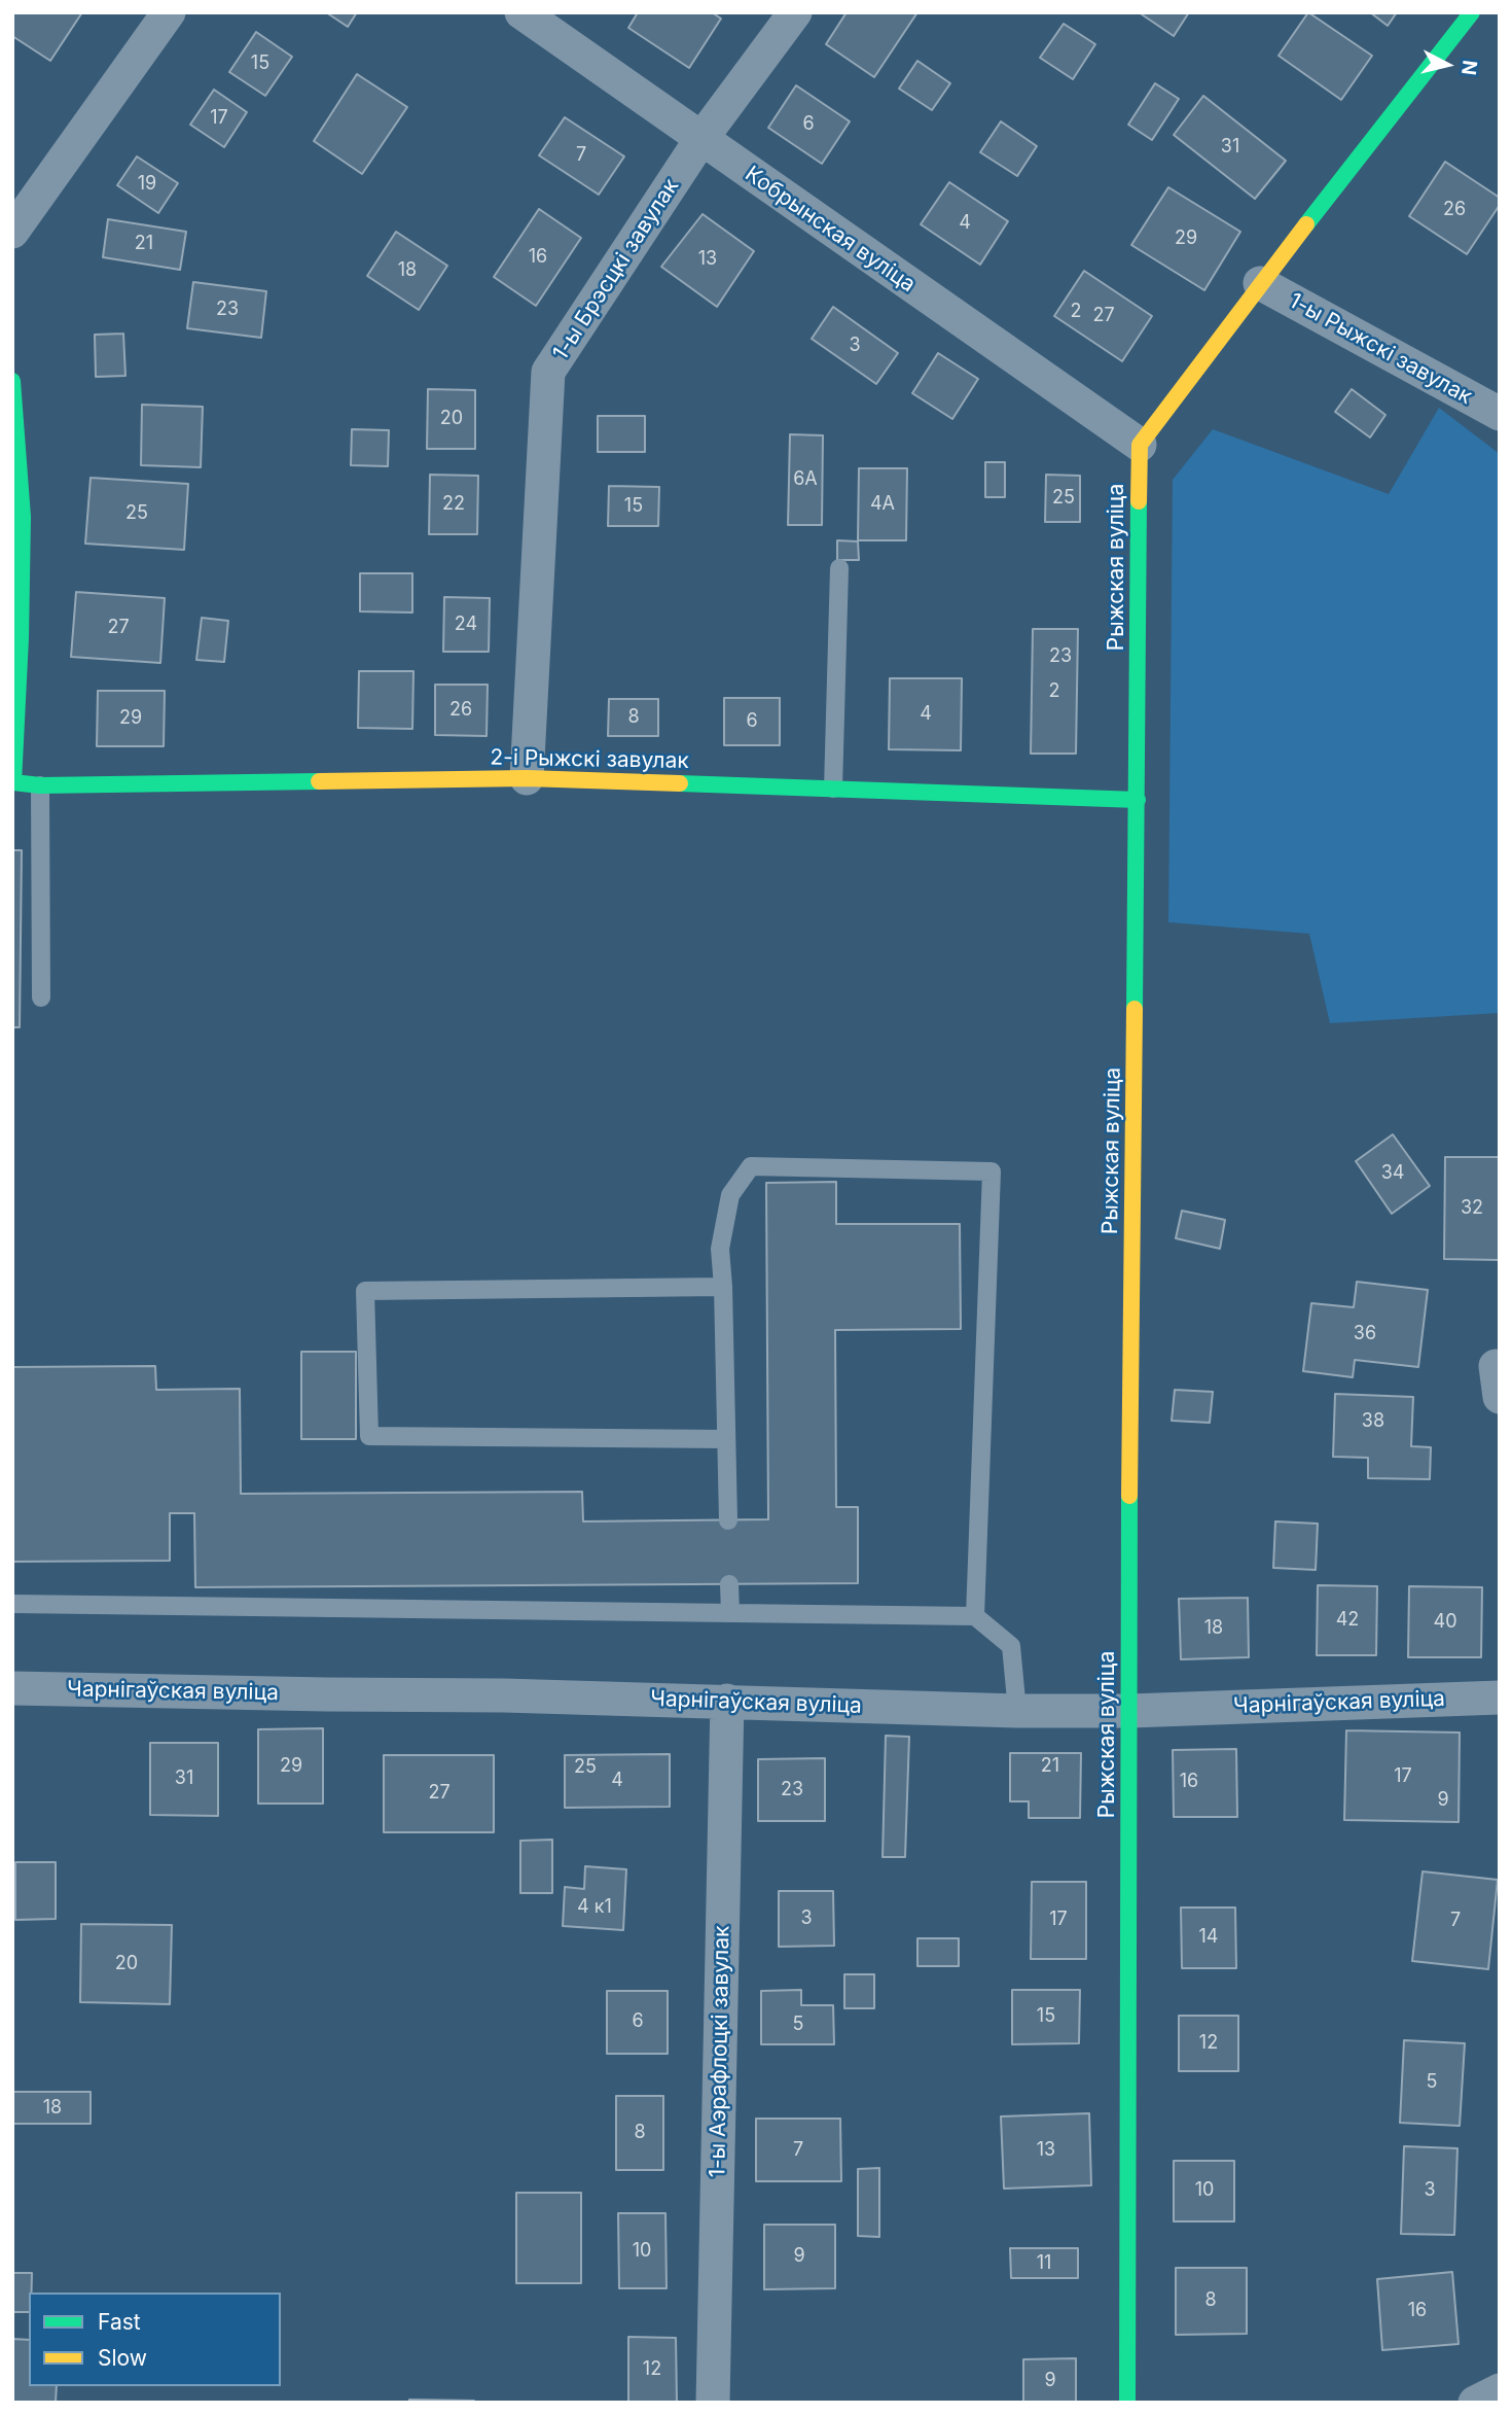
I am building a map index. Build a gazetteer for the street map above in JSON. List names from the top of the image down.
{
  "streets": {
    "street": [
      "Кобрынская вуліца",
      "1-ы Брэсцкі завулак",
      "1-ы Рыжскі завулак",
      "Рыжская вуліца",
      "2-і Рыжскі завулак",
      "Чарнігаўская вуліца",
      "1-ы Аэрафлоцкі завулак"
    ]
  },
  "crossings": [
    ["Кобрынская вуліца", "1-ы Брэсцкі завулак"],
    ["Кобрынская вуліца", "Рыжская вуліца"],
    ["1-ы Брэсцкі завулак", "2-і Рыжскі завулак"],
    ["Рыжская вуліца", "2-і Рыжскі завулак"],
    ["Рыжская вуліца", "Чарнігаўская вуліца"],
    ["Чарнігаўская вуліца", "1-ы Аэрафлоцкі завулак"]
  ],
  "house_numbers": [
    "15",
    "17",
    "6",
    "31",
    "7",
    "19",
    "26",
    "4",
    "29",
    "21",
    "16",
    "13",
    "18",
    "23",
    "2",
    "27",
    "3",
    "20",
    "6А",
    "25",
    "22",
    "4А",
    "15",
    "25",
    "24",
    "27",
    "23",
    "2",
    "26",
    "4",
    "8",
    "29",
    "6",
    "34",
    "32",
    "36",
    "38",
    "42",
    "40",
    "18",
    "29",
    "21",
    "25",
    "17",
    "31",
    "4",
    "16",
    "23",
    "27",
    "9",
    "4 к1",
    "3",
    "17",
    "7",
    "14",
    "20",
    "15",
    "6",
    "5",
    "12",
    "5",
    "18",
    "8",
    "7",
    "13",
    "10",
    "3",
    "10",
    "9",
    "11",
    "8",
    "16",
    "12",
    "9"
  ],
  "legend": ["Fast", "Slow"],
  "north": "right"
}
